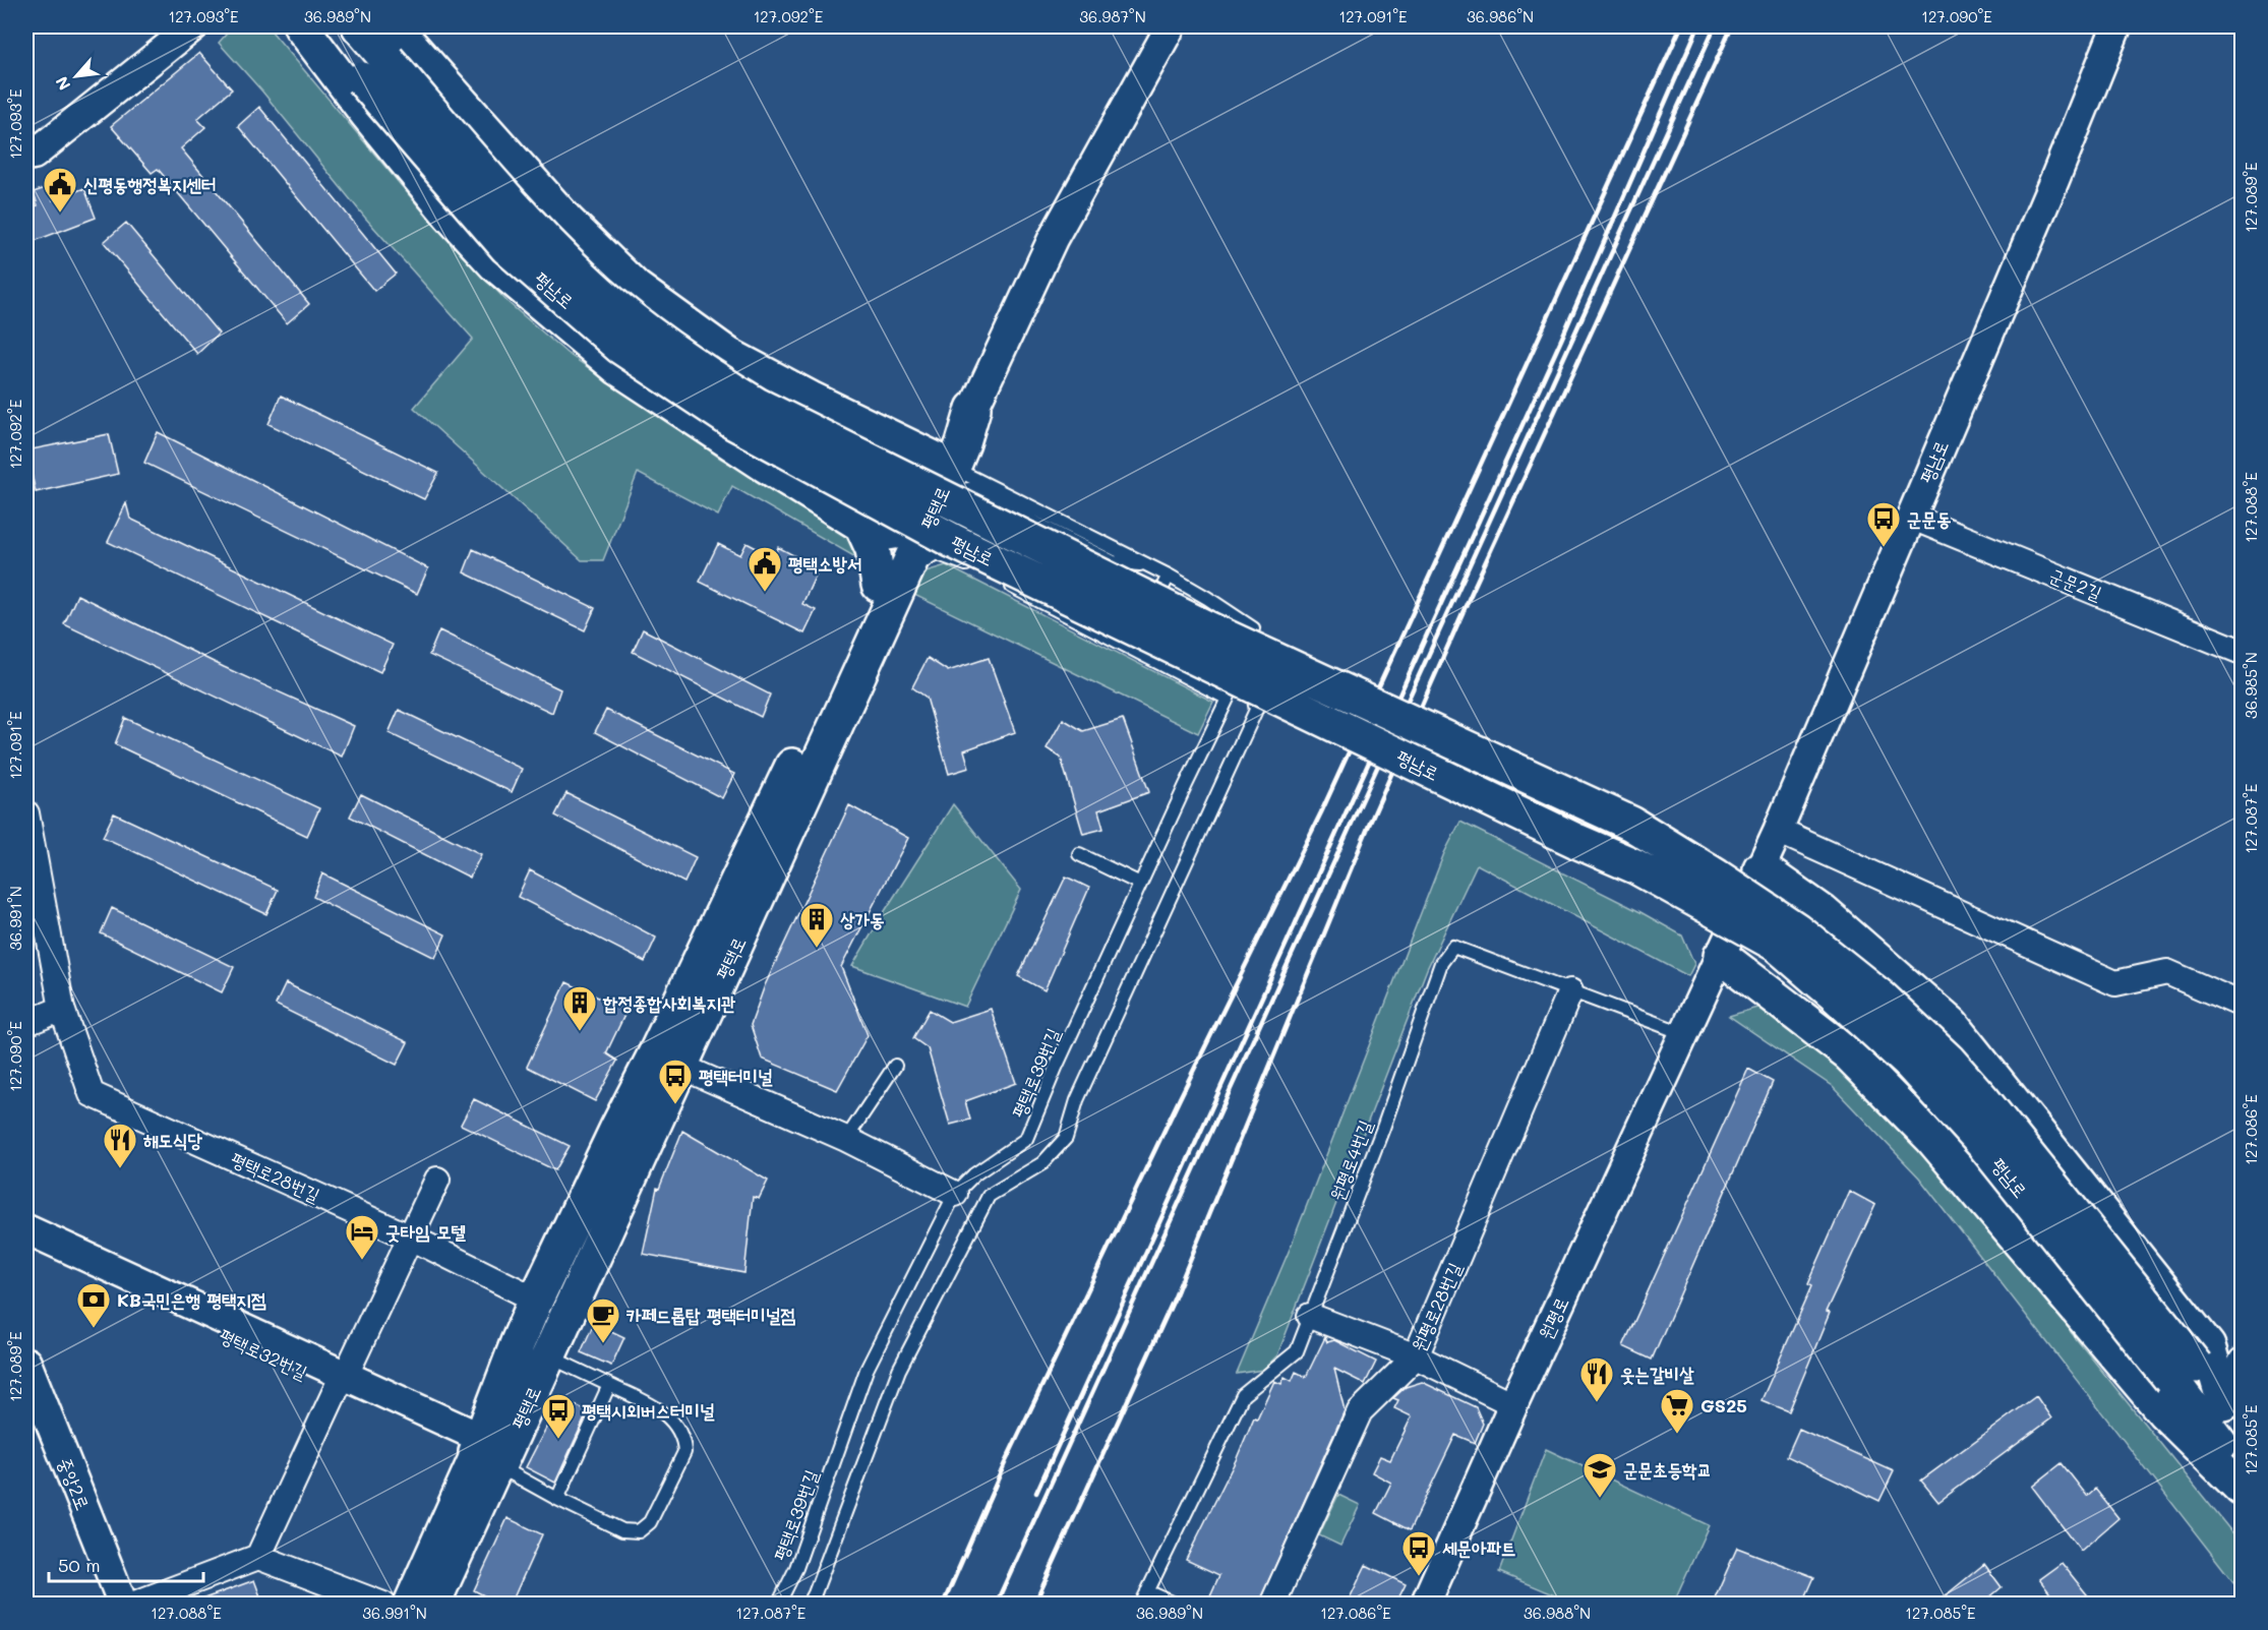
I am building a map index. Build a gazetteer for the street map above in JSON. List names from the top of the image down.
{
  "streets": {
    "main road": ["평남로", "평택로"],
    "street": [
      "군문2길",
      "평택로28번길",
      "원평로28번길",
      "원평로",
      "평택로32번길",
      "중앙2로"
    ],
    "lane": ["평택로39번길", "원평로4번길"]
  },
  "crossings": [
    ["평남로", "군문2길"],
    ["평남로", "원평로4번길"],
    ["평남로", "원평로"],
    ["평택로", "평택로28번길"],
    ["원평로4번길", "원평로28번길"],
    ["원평로4번길", "원평로"]
  ],
  "places": {
    "public building": ["신평동행정복지센터", "평택소방서"],
    "bus stop": [
      "군문동",
      "평택터미널",
      "평택시외버스터미널",
      "세문아파트"
    ],
    "building": ["상가동", "합정종합사회복지관"],
    "restaurant": ["해도식당", "웃는갈비살"],
    "hotel": ["굿타임 모텔"],
    "bank": ["KB국민은행 평택지점"],
    "cafe": ["카페드롭탑 평택터미널점"],
    "supermarket": ["GS25"],
    "school or university": ["군문초등학교"]
  },
  "scale_bar": "50 m",
  "north": "bottom left",
  "coordinates": [
    "127.093°E",
    "36.989°N",
    "127.092°E",
    "36.987°N",
    "127.091°E",
    "36.986°N",
    "127.090°E",
    "127.089°E",
    "127.088°E",
    "36.985°N",
    "127.087°E",
    "36.991°N",
    "127.086°E",
    "127.085°E",
    "36.988°N"
  ]
}
